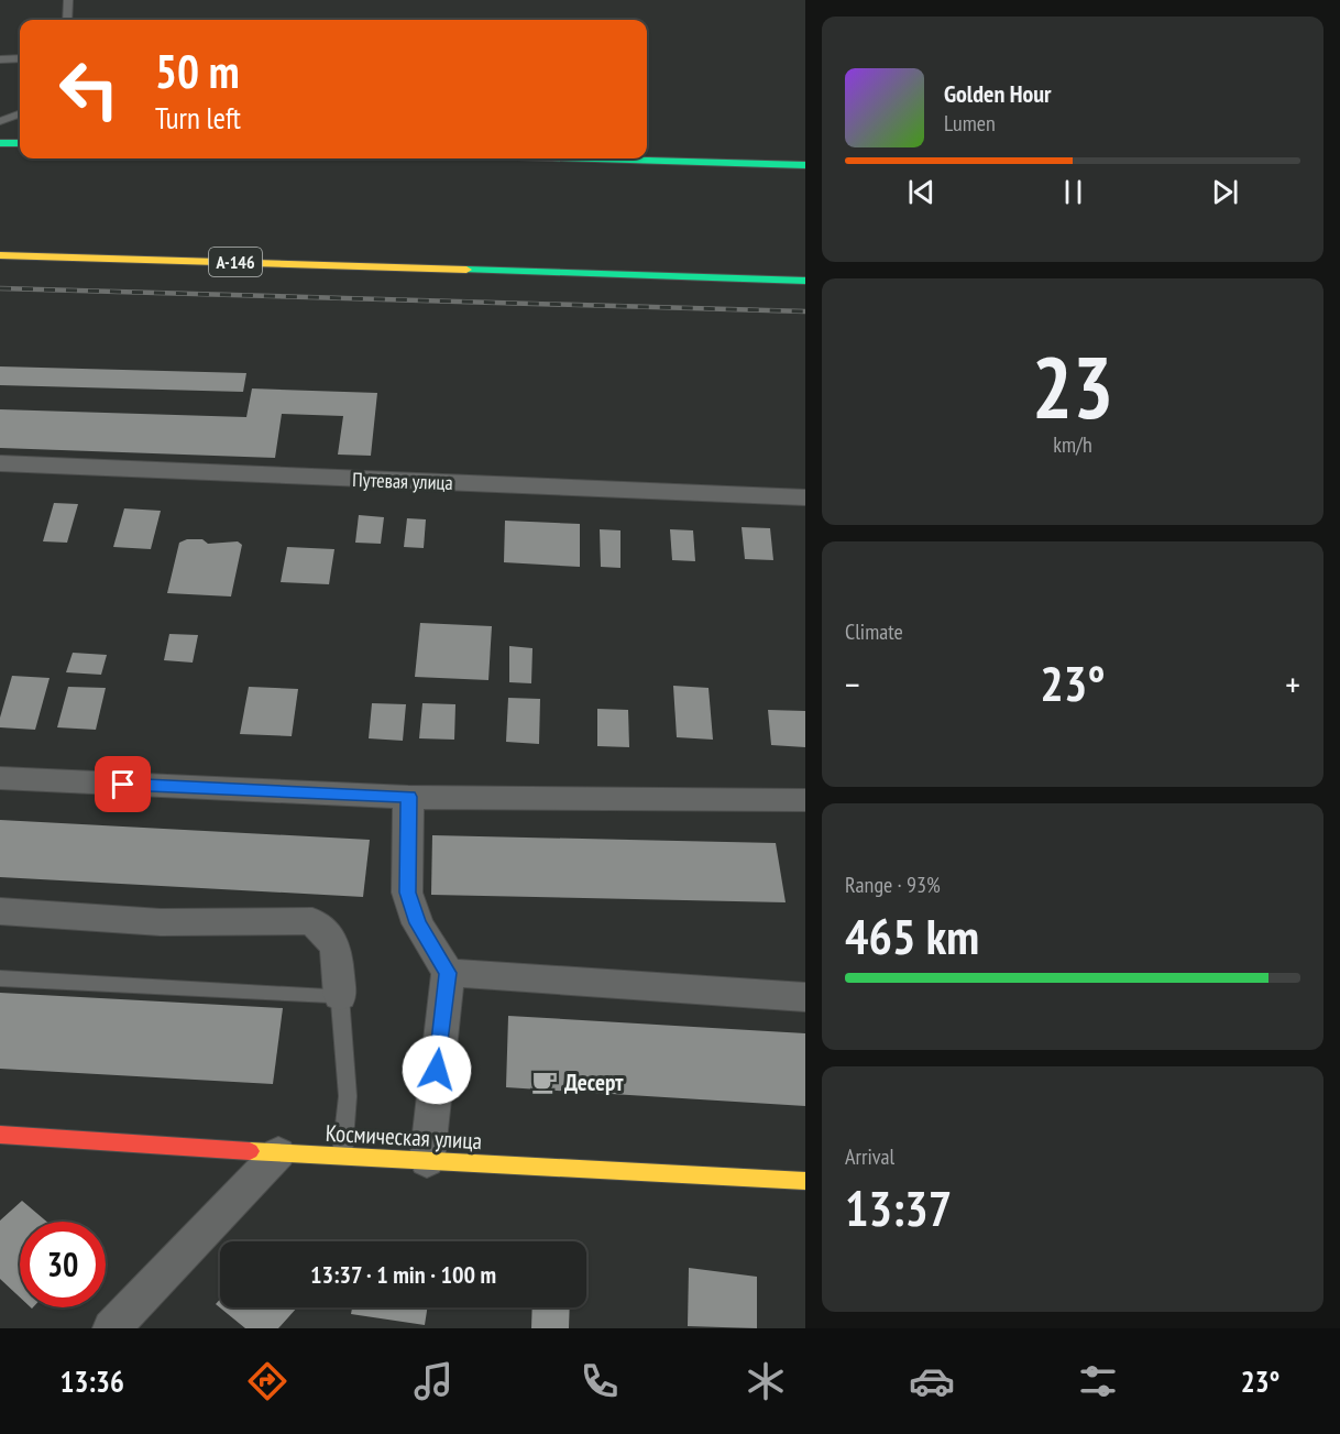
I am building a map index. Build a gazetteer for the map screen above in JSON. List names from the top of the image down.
{
  "streets": {
    "main road": ["А-146", "Космическая улица"],
    "street": ["Путевая улица"]
  },
  "places": {
    "cafe": ["Десерт"]
  },
  "page": {
    "turn": ["50 m", "Turn left"],
    "song": ["Golden Hour", "Lumen"],
    "tile": [
      ["23", "km/h"],
      "Climate",
      ["Range · 93%", "465 km"],
      ["Arrival", "13:37"]
    ],
    "heat": ["−", "23°", "+"],
    "limit": "30",
    "trip": "13:37 · 1 min · 100 m",
    "tabs": ["13:36", "23°"]
  }
}
